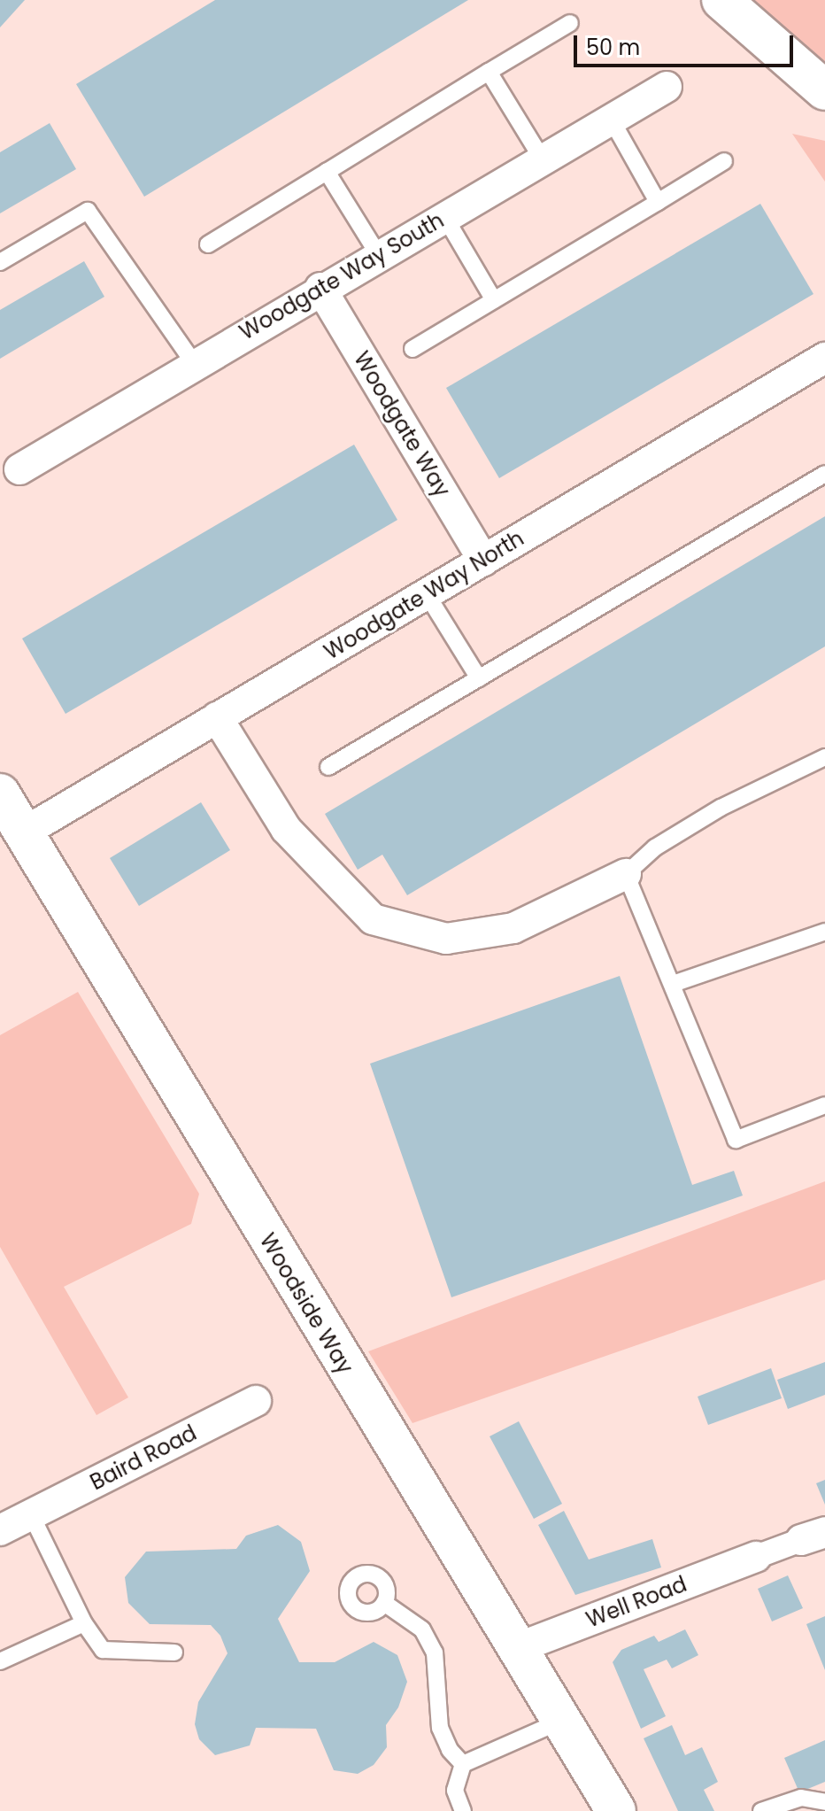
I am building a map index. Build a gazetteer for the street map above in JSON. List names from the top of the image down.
{
  "streets": {
    "main road": ["Woodside Way"],
    "street": [
      "Woodgate Way South",
      "Woodgate Way",
      "Woodgate Way North",
      "Baird Road",
      "Well Road"
    ]
  },
  "crossings": [
    ["Woodgate Way South", "Woodgate Way"],
    ["Woodgate Way", "Woodgate Way North"],
    ["Woodgate Way North", "Woodside Way"],
    ["Woodside Way", "Well Road"]
  ],
  "scale_bar": "50 m"
}
